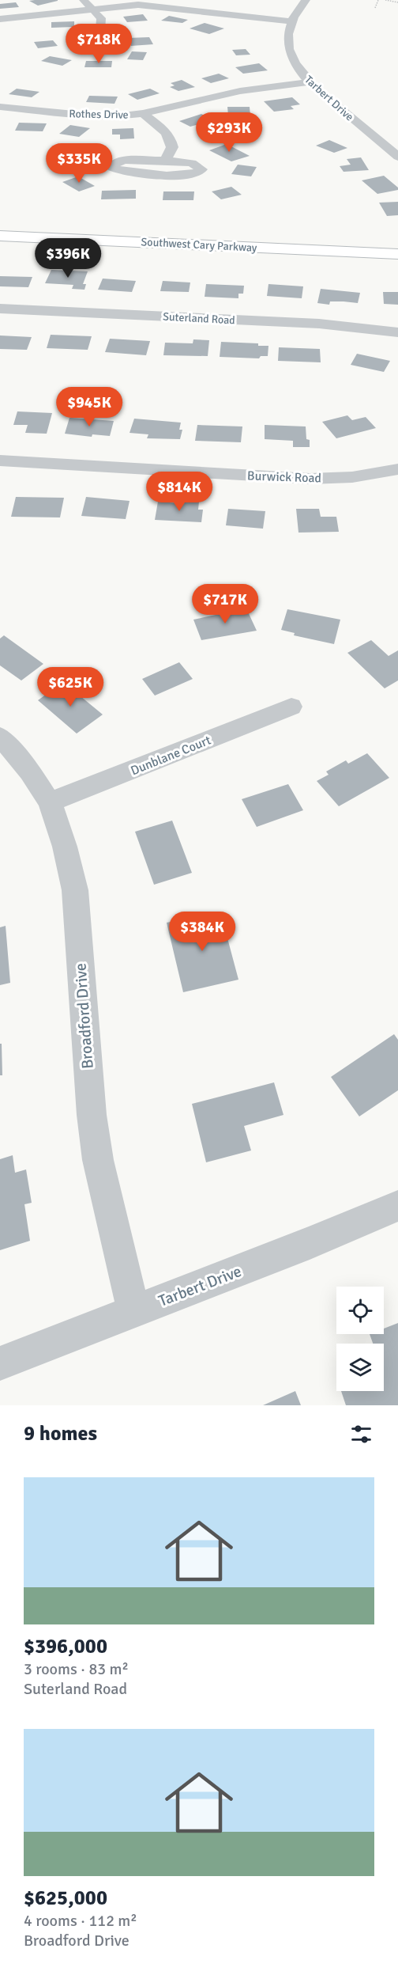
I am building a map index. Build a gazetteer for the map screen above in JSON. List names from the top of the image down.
{
  "streets": {
    "main road": ["Southwest Cary Parkway"],
    "street": [
      "Tarbert Drive",
      "Rothes Drive",
      "Suterland Road",
      "Burwick Road",
      "Dunblane Court",
      "Broadford Drive"
    ]
  },
  "crossings": [
    ["Tarbert Drive", "Rothes Drive"],
    ["Tarbert Drive", "Broadford Drive"],
    ["Dunblane Court", "Broadford Drive"]
  ],
  "page": {
    "price": [
      "$718K",
      "$293K",
      "$335K",
      "$396K",
      "$945K",
      "$814K",
      "$717K",
      "$625K",
      "$384K"
    ],
    "heading": "9 homes",
    "list": [
      {
        "name": "$396,000",
        "note": "3 rooms · 83 m² · Suterland Road"
      },
      {
        "name": "$625,000",
        "note": "4 rooms · 112 m² · Broadford Drive"
      }
    ]
  }
}
